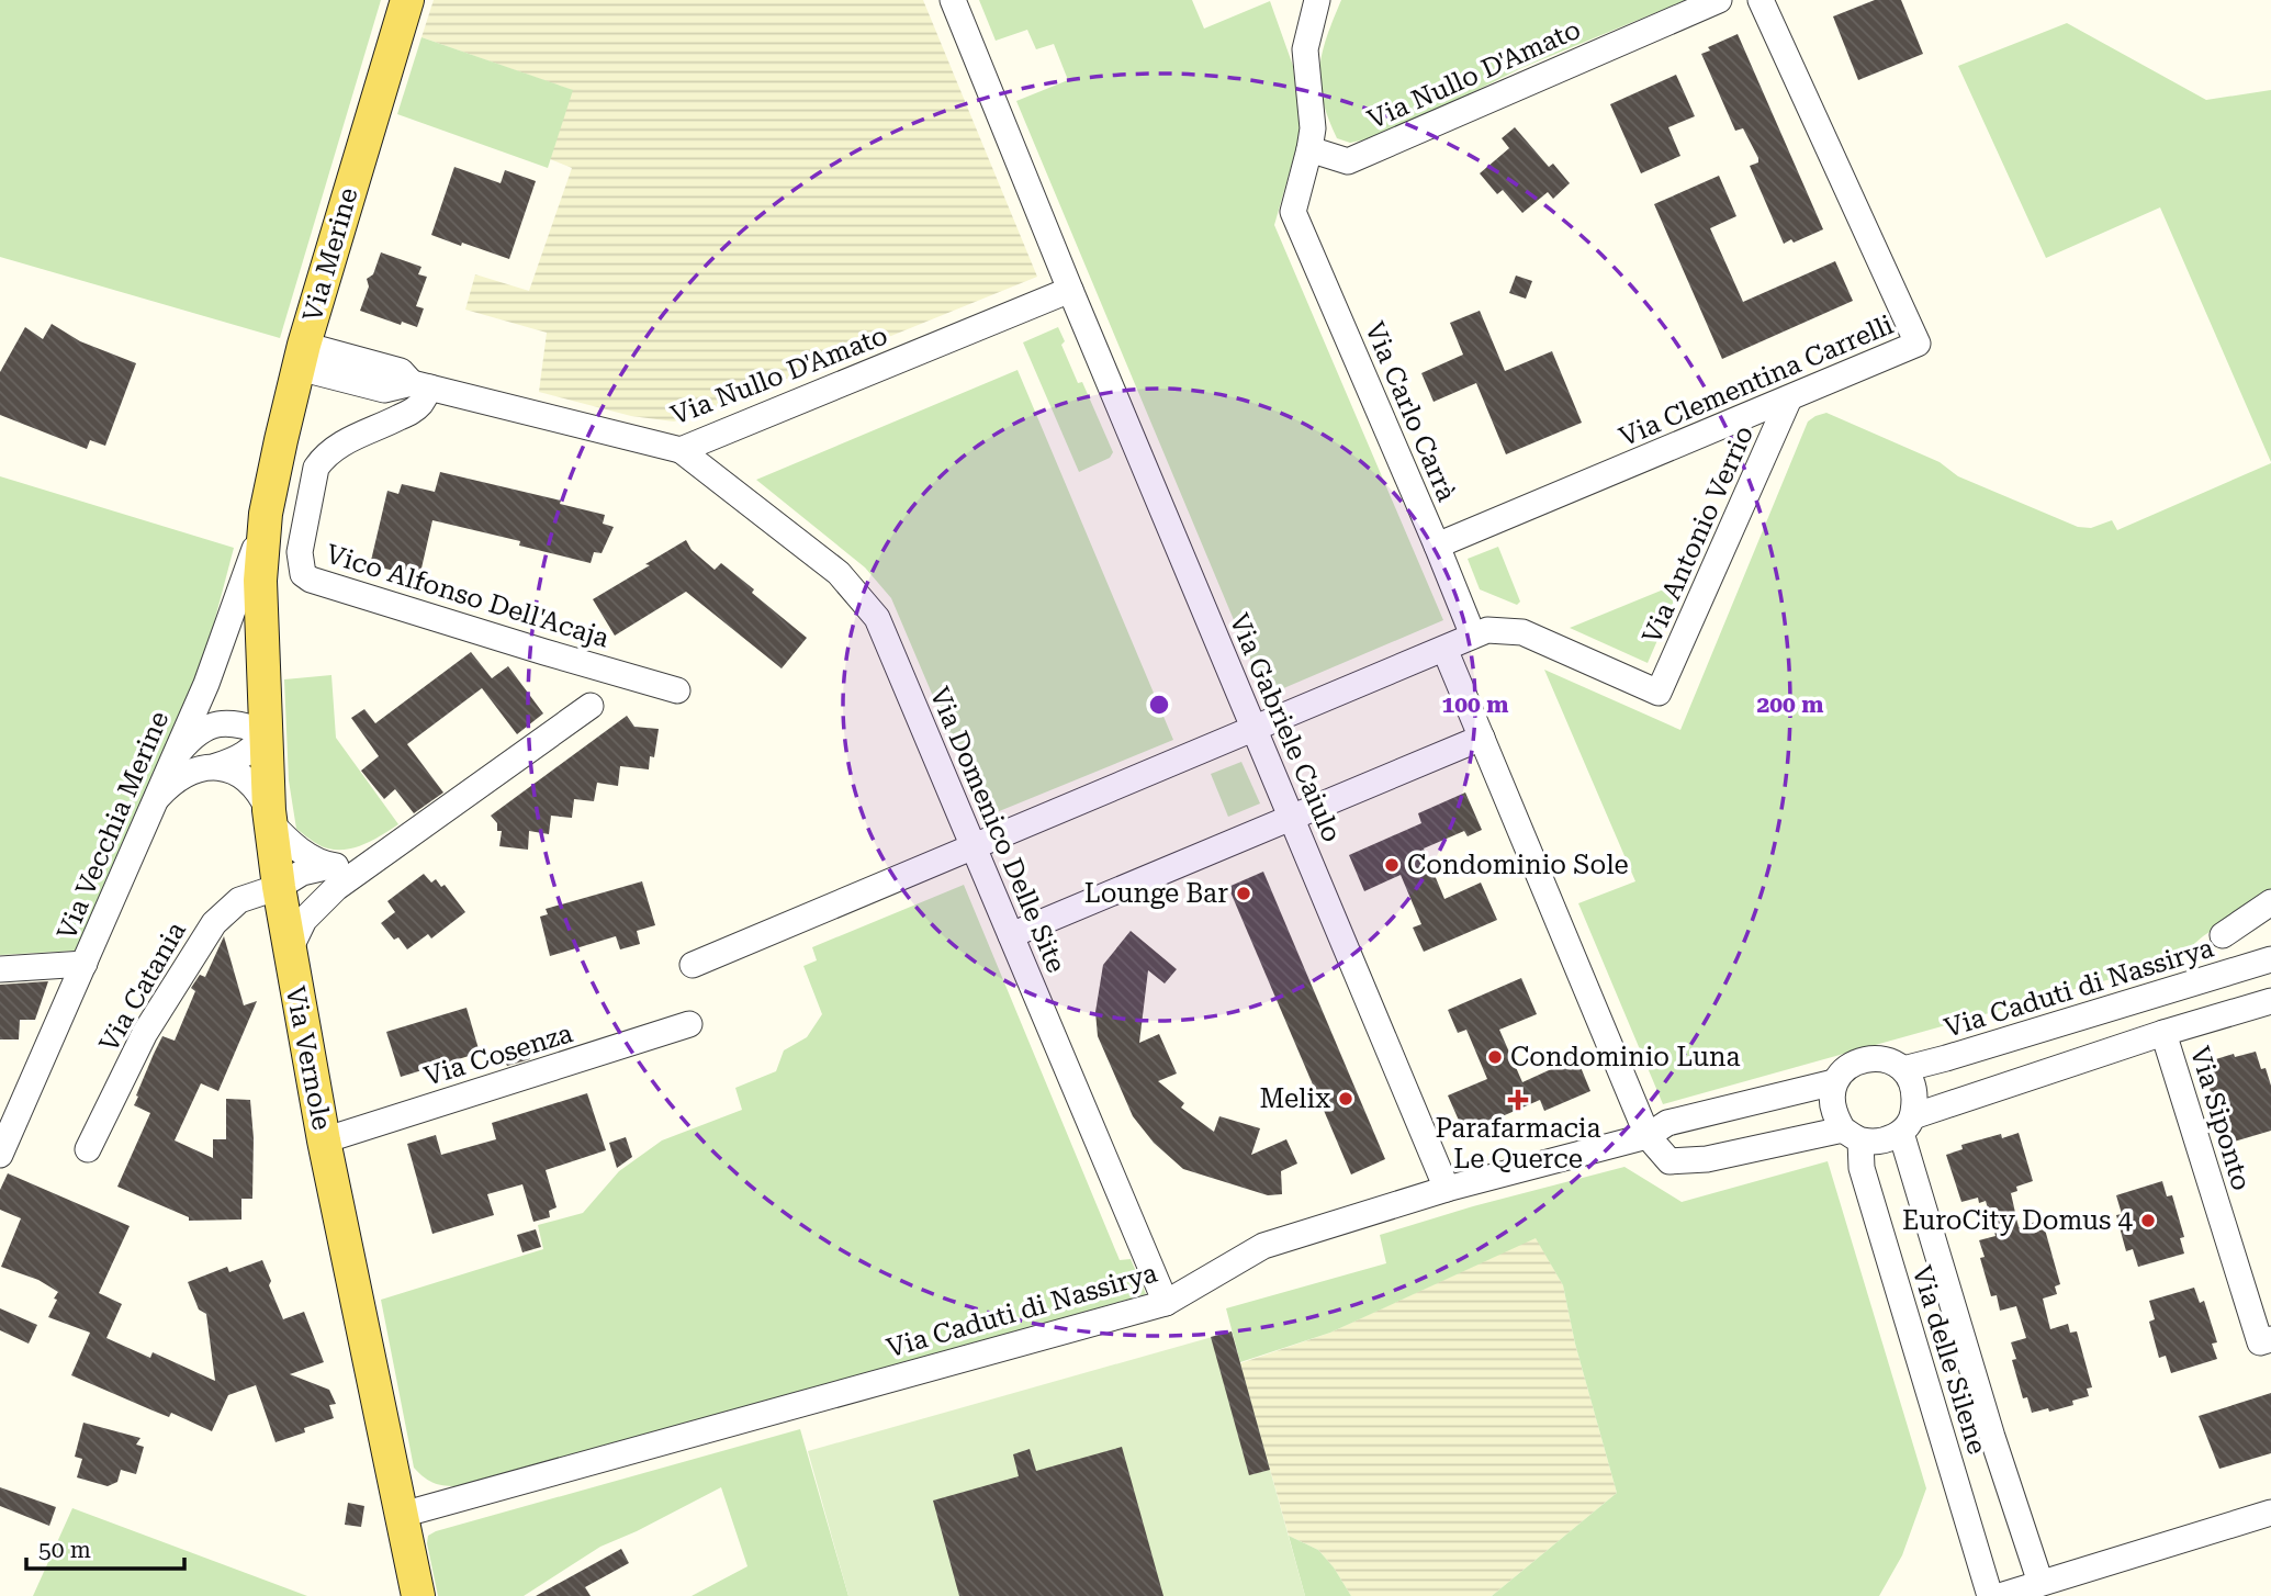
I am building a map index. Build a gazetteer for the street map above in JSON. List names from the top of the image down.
{
  "streets": {
    "main road": ["Via Merine", "Via Vernole"],
    "street": [
      "Via Nullo D'Amato",
      "Via Clementina Carrelli",
      "Via Carlo Carrà",
      "Via Antonio Verrio",
      "Vico Alfonso Dell'Acaja",
      "Via Gabriele Caiulo",
      "Via Vecchia Merine",
      "Via Domenico Delle Site",
      "Via Catania",
      "Via Caduti di Nassirya",
      "Via Cosenza",
      "Via Siponto",
      "Via delle Silene"
    ]
  },
  "crossings": [
    ["Via Nullo D'Amato", "Via Merine"],
    ["Via Nullo D'Amato", "Via Carlo Carrà"],
    ["Via Nullo D'Amato", "Vico Alfonso Dell'Acaja"],
    ["Via Nullo D'Amato", "Via Gabriele Caiulo"],
    ["Via Nullo D'Amato", "Via Domenico Delle Site"],
    ["Via Merine", "Via Vecchia Merine"],
    ["Via Merine", "Via Vernole"],
    ["Via Clementina Carrelli", "Via Carlo Carrà"],
    ["Via Clementina Carrelli", "Via Antonio Verrio"],
    ["Via Carlo Carrà", "Via Antonio Verrio"],
    ["Via Gabriele Caiulo", "Via Caduti di Nassirya"],
    ["Via Vecchia Merine", "Via Vernole"],
    ["Via Domenico Delle Site", "Via Caduti di Nassirya"],
    ["Via Catania", "Via Vernole"],
    ["Via Caduti di Nassirya", "Via Vernole"],
    ["Via Caduti di Nassirya", "Via delle Silene"],
    ["Via Cosenza", "Via Vernole"]
  ],
  "places": {
    "other": [
      "Condominio Sole",
      "Lounge Bar",
      "Condominio Luna",
      "Melix",
      "EuroCity Domus 4"
    ],
    "health": ["Parafarmacia Le Querce"]
  },
  "scale_bar": "50 m",
  "rings": ["100 m", "200 m"]
}
